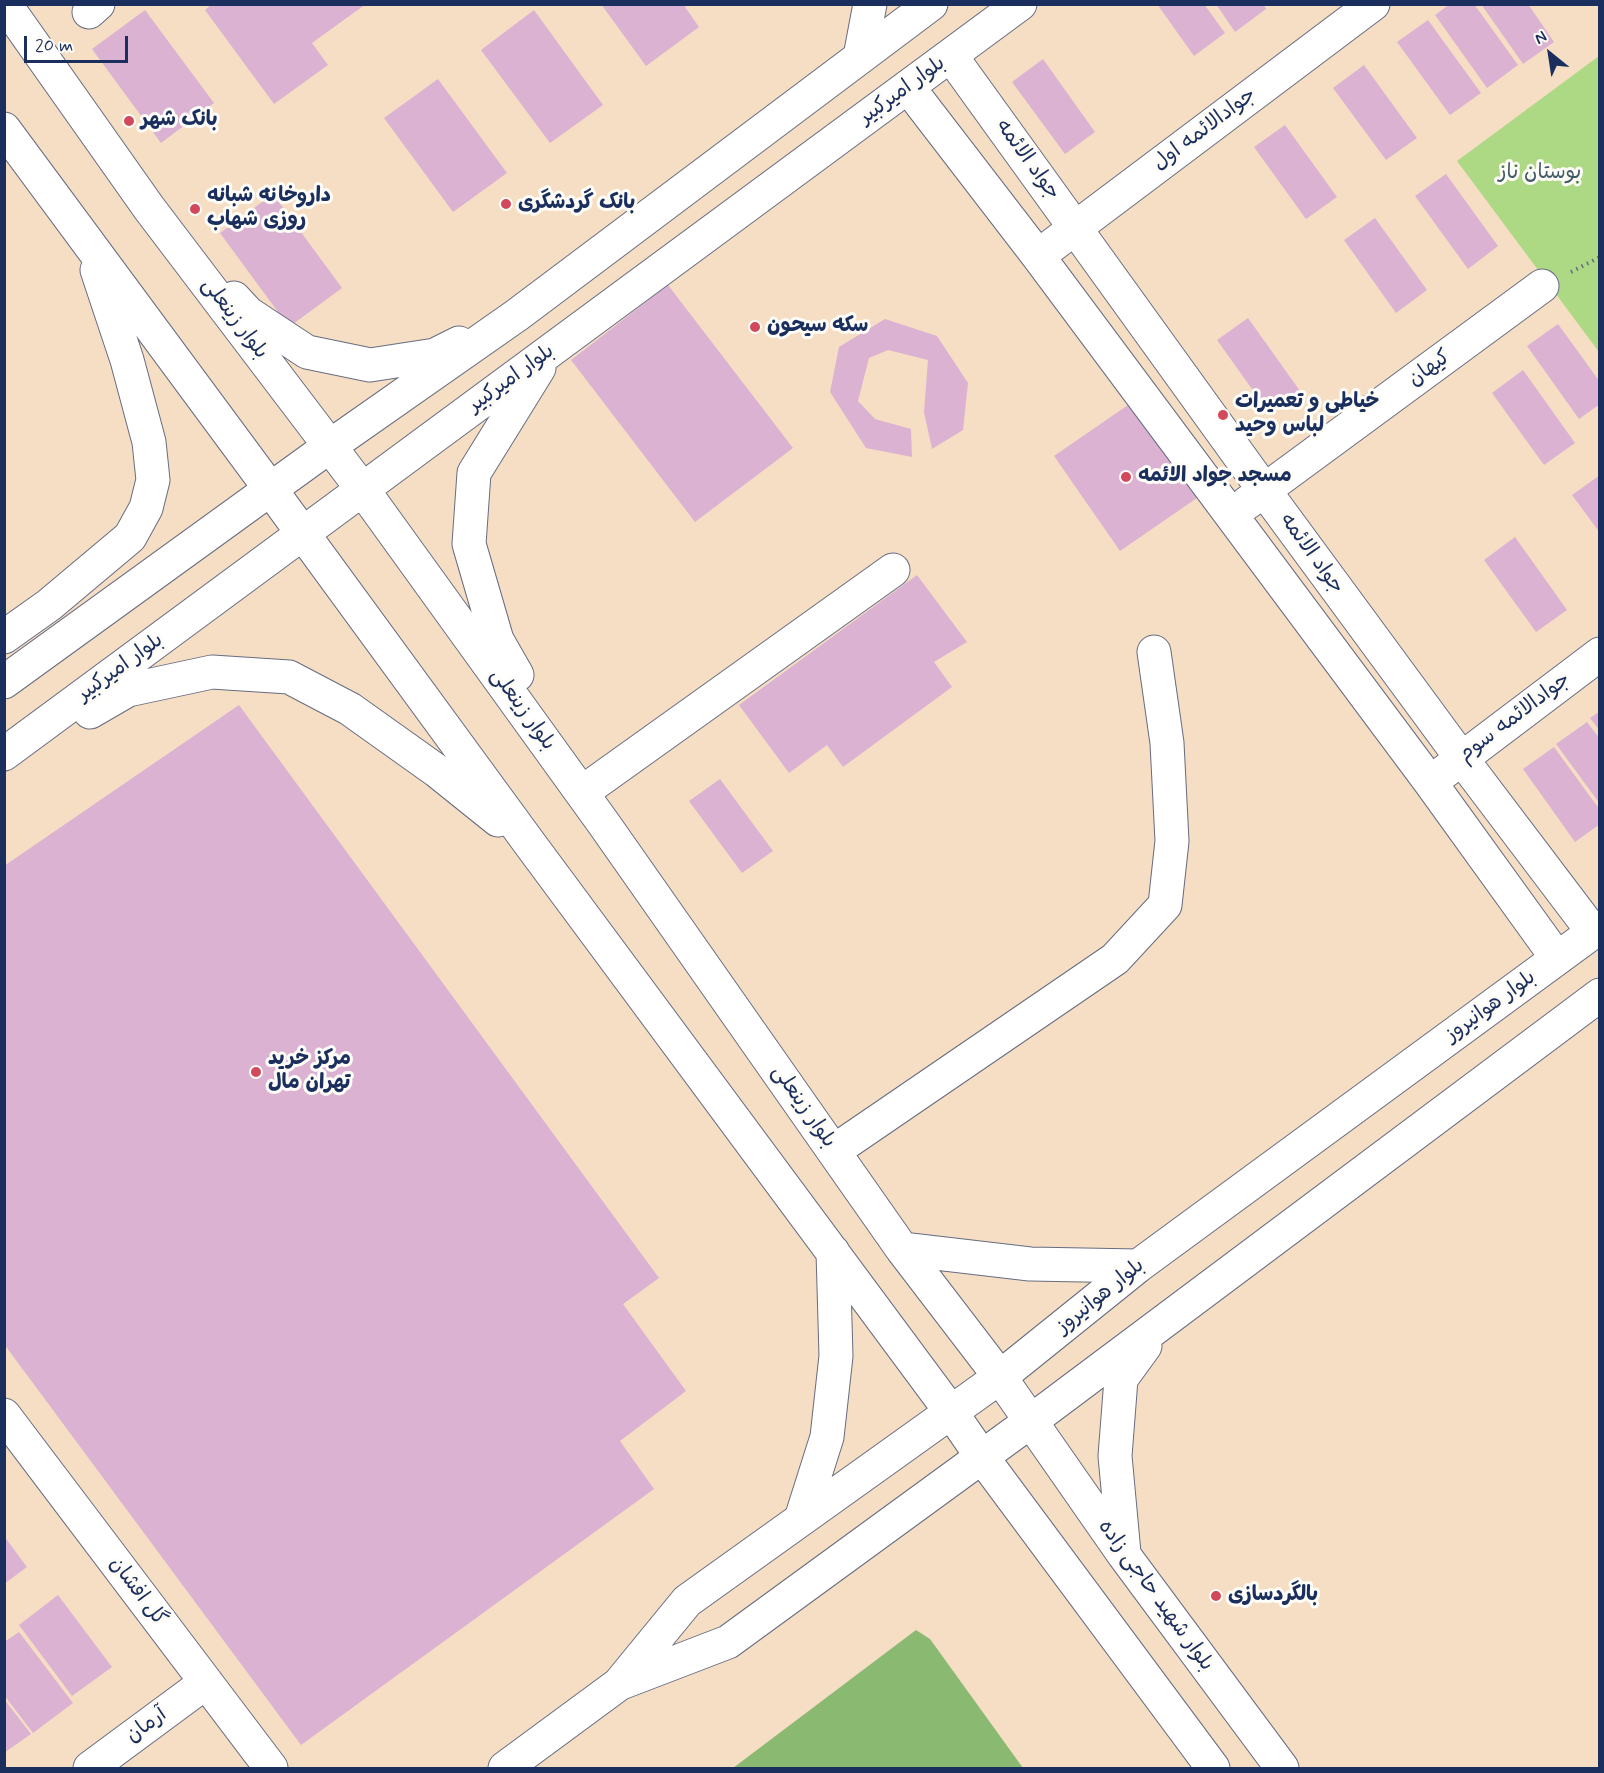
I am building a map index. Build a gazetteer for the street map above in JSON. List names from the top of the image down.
{
  "streets": {
    "main road": [
      "بلوار امیرکبیر",
      "جوادالائمه اول",
      "جواد الائمه",
      "بلوار زینعلی",
      "کیهان",
      "جوادالائمه سوم",
      "بلوار هوانیروز",
      "گل افشان",
      "بلوار شهید حاجی زاده",
      "آرمان"
    ]
  },
  "crossings": [
    ["بلوار امیرکبیر", "جواد الائمه"],
    ["بلوار امیرکبیر", "بلوار زینعلی"],
    ["جوادالائمه اول", "جواد الائمه"],
    ["جواد الائمه", "کیهان"],
    ["جواد الائمه", "جوادالائمه سوم"],
    ["جواد الائمه", "بلوار هوانیروز"],
    ["بلوار زینعلی", "بلوار هوانیروز"],
    ["بلوار زینعلی", "بلوار شهید حاجی زاده"],
    ["بلوار هوانیروز", "بلوار شهید حاجی زاده"],
    ["گل افشان", "آرمان"]
  ],
  "parks": ["بوستان ناز"],
  "places": [
    "بانک شهر",
    "بانک گردشگری",
    "داروخانه شبانه روزی شهاب",
    "سکه سیحون",
    "خیاطی و تعمیرات لباس وحید",
    "مسجد جواد الائمه",
    "مرکز خرید تهران مال",
    "بالگردسازی"
  ],
  "scale_bar": "20 m",
  "north": "top left"
}
